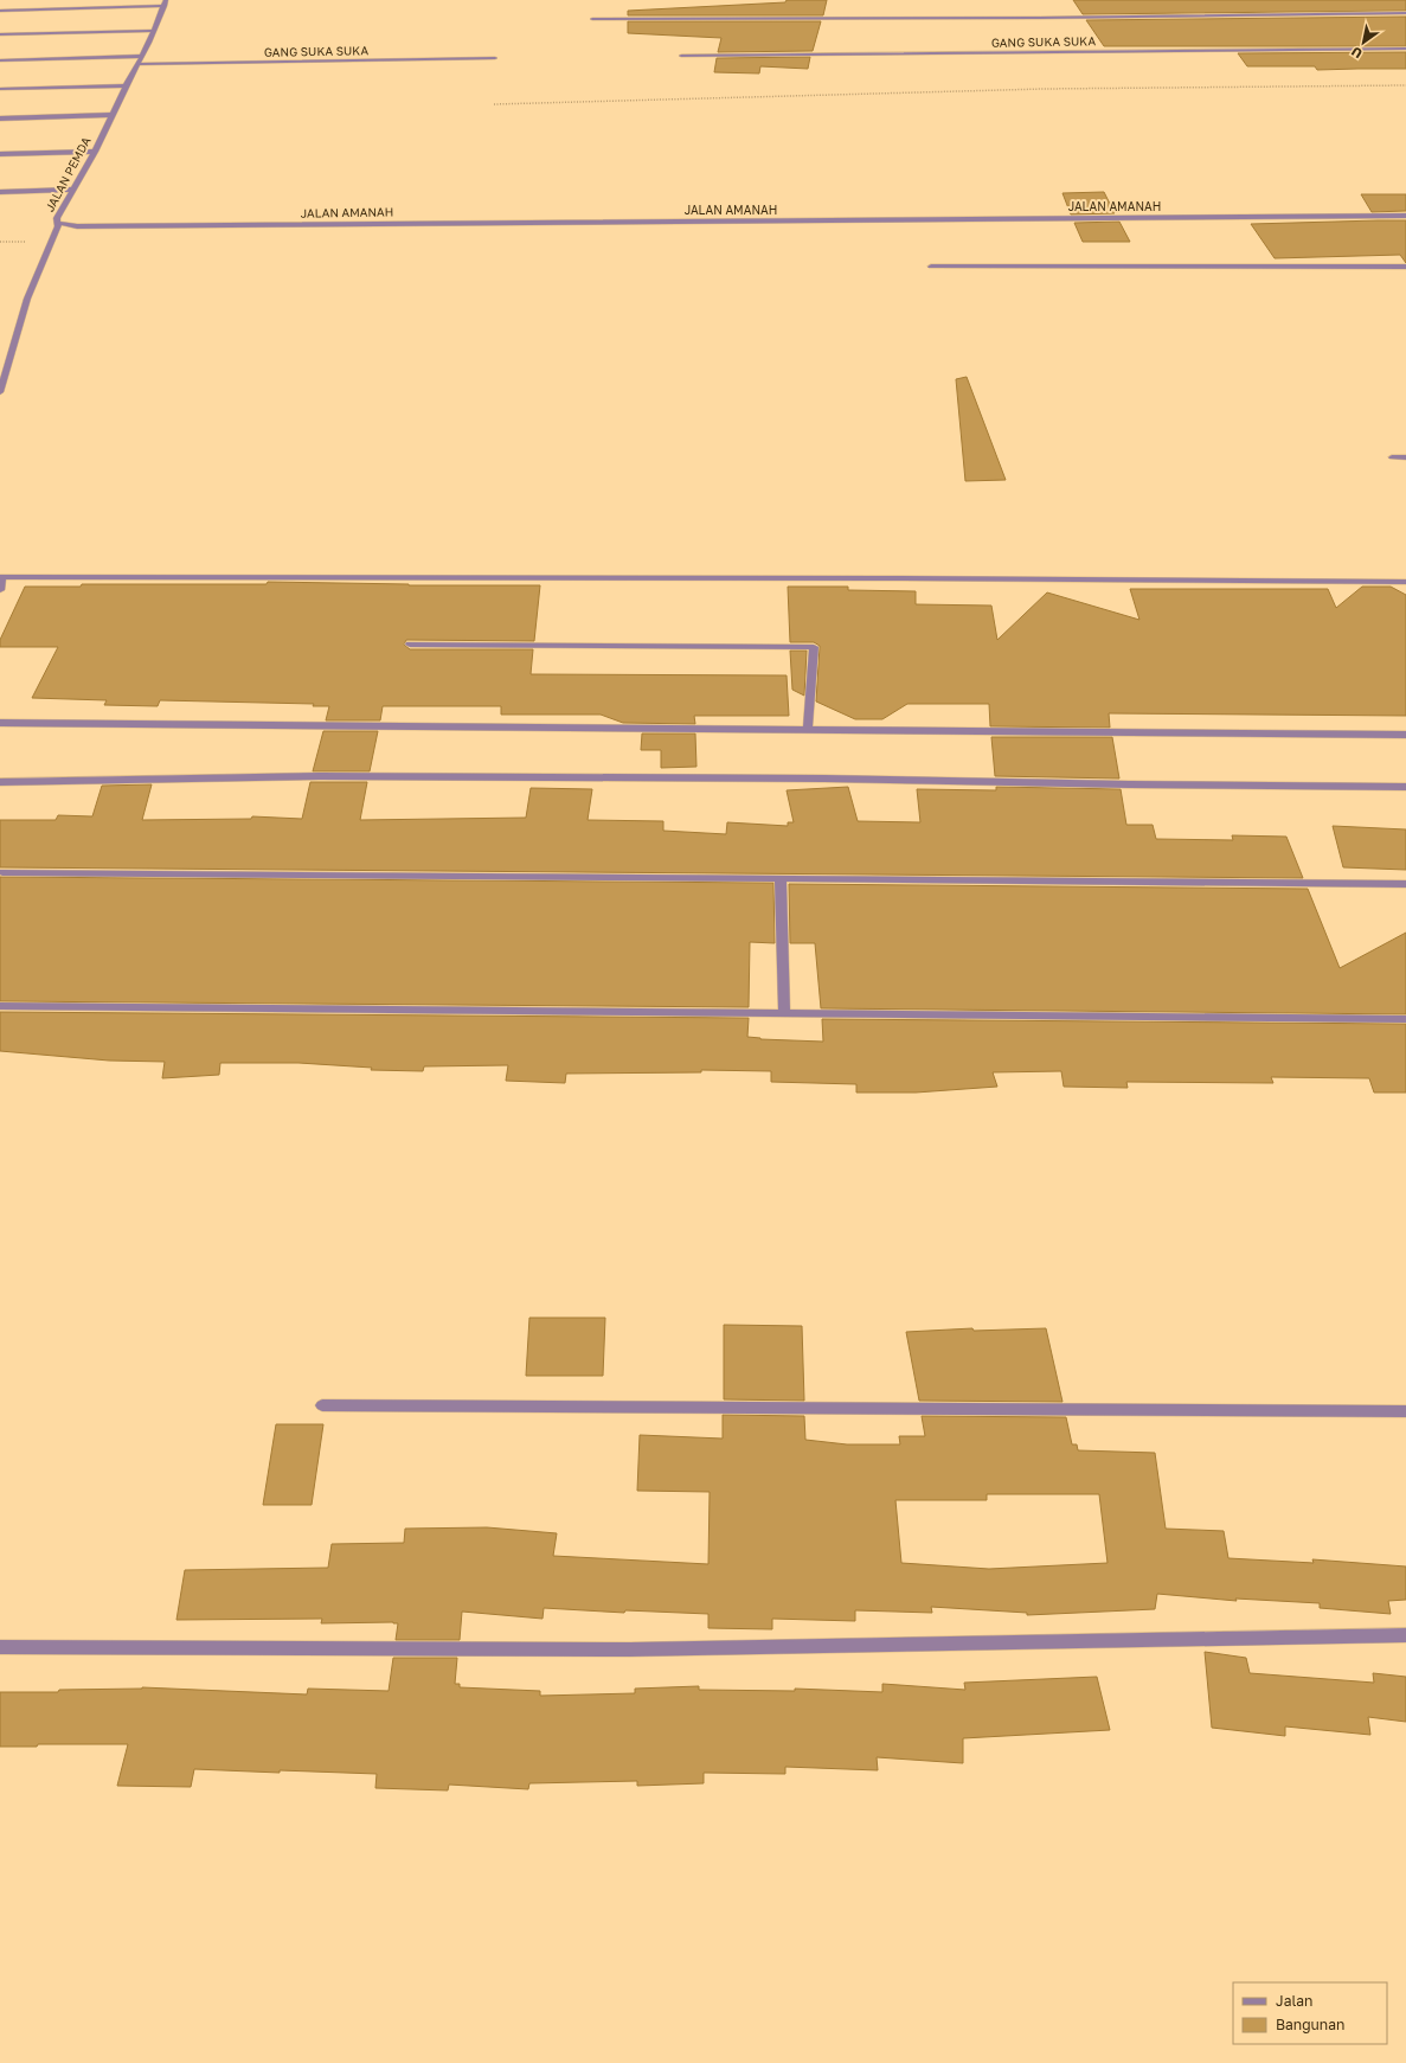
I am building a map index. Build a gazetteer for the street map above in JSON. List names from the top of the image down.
{
  "streets": {
    "street": ["GANG SUKA SUKA", "JALAN PEMDA", "JALAN AMANAH"]
  },
  "crossings": [
    ["GANG SUKA SUKA", "JALAN PEMDA"],
    ["JALAN PEMDA", "JALAN AMANAH"]
  ],
  "legend": ["Jalan", "Bangunan"],
  "north": "bottom left"
}
